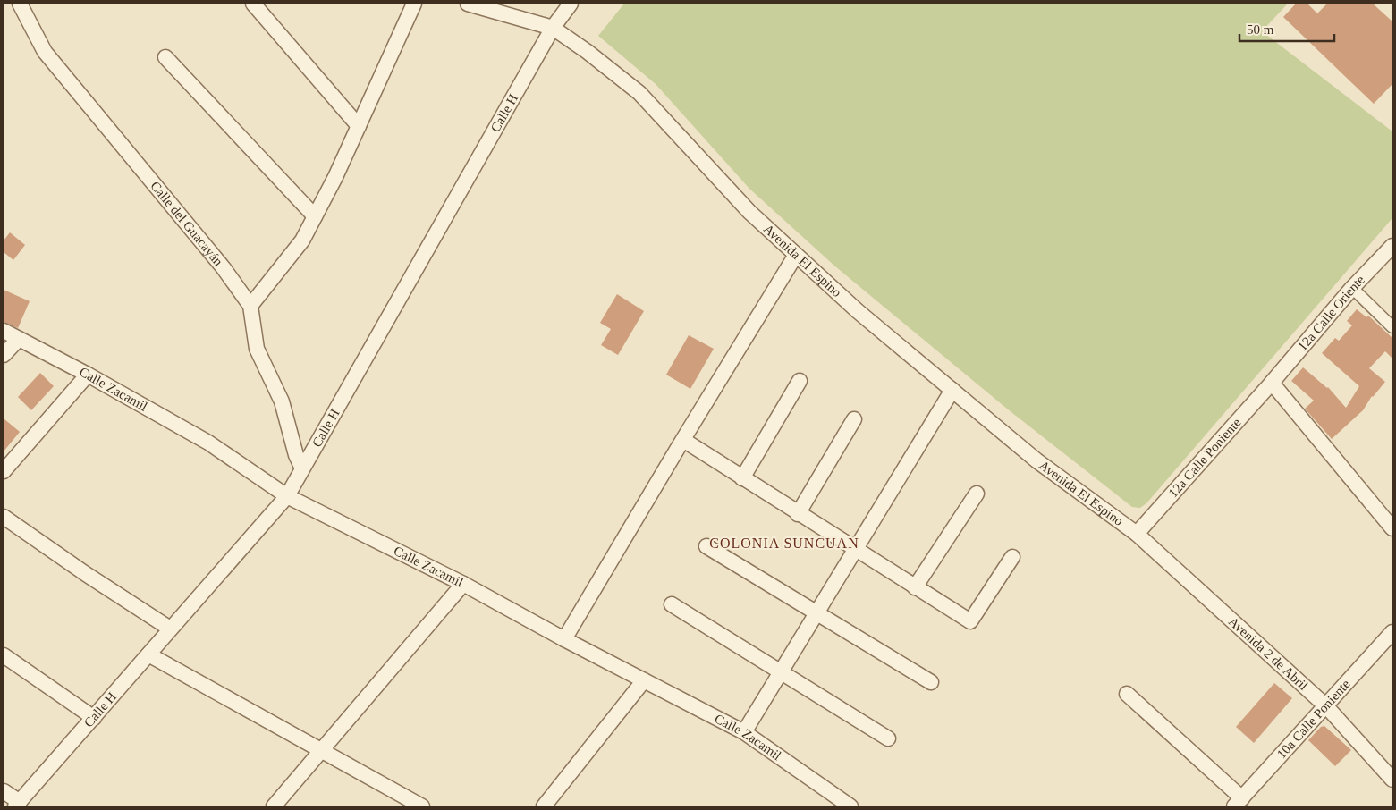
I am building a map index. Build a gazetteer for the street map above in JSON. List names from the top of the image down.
{
  "streets": {
    "street": [
      "Calle H",
      "Calle del Guacayán",
      "Avenida El Espino",
      "12a Calle Oriente",
      "Calle Zacamil",
      "12a Calle Poniente",
      "Avenida 2 de Abril",
      "10a Calle Poniente"
    ]
  },
  "crossings": [
    ["Calle H", "Calle del Guacayán"],
    ["Calle H", "Avenida El Espino"],
    ["Calle H", "Calle Zacamil"],
    ["Avenida El Espino", "12a Calle Poniente"],
    ["Avenida El Espino", "Avenida 2 de Abril"],
    ["12a Calle Oriente", "12a Calle Poniente"],
    ["12a Calle Poniente", "Avenida 2 de Abril"],
    ["Avenida 2 de Abril", "10a Calle Poniente"]
  ],
  "districts": ["COLONIA SUNCUAN"],
  "scale_bar": "50 m"
}
